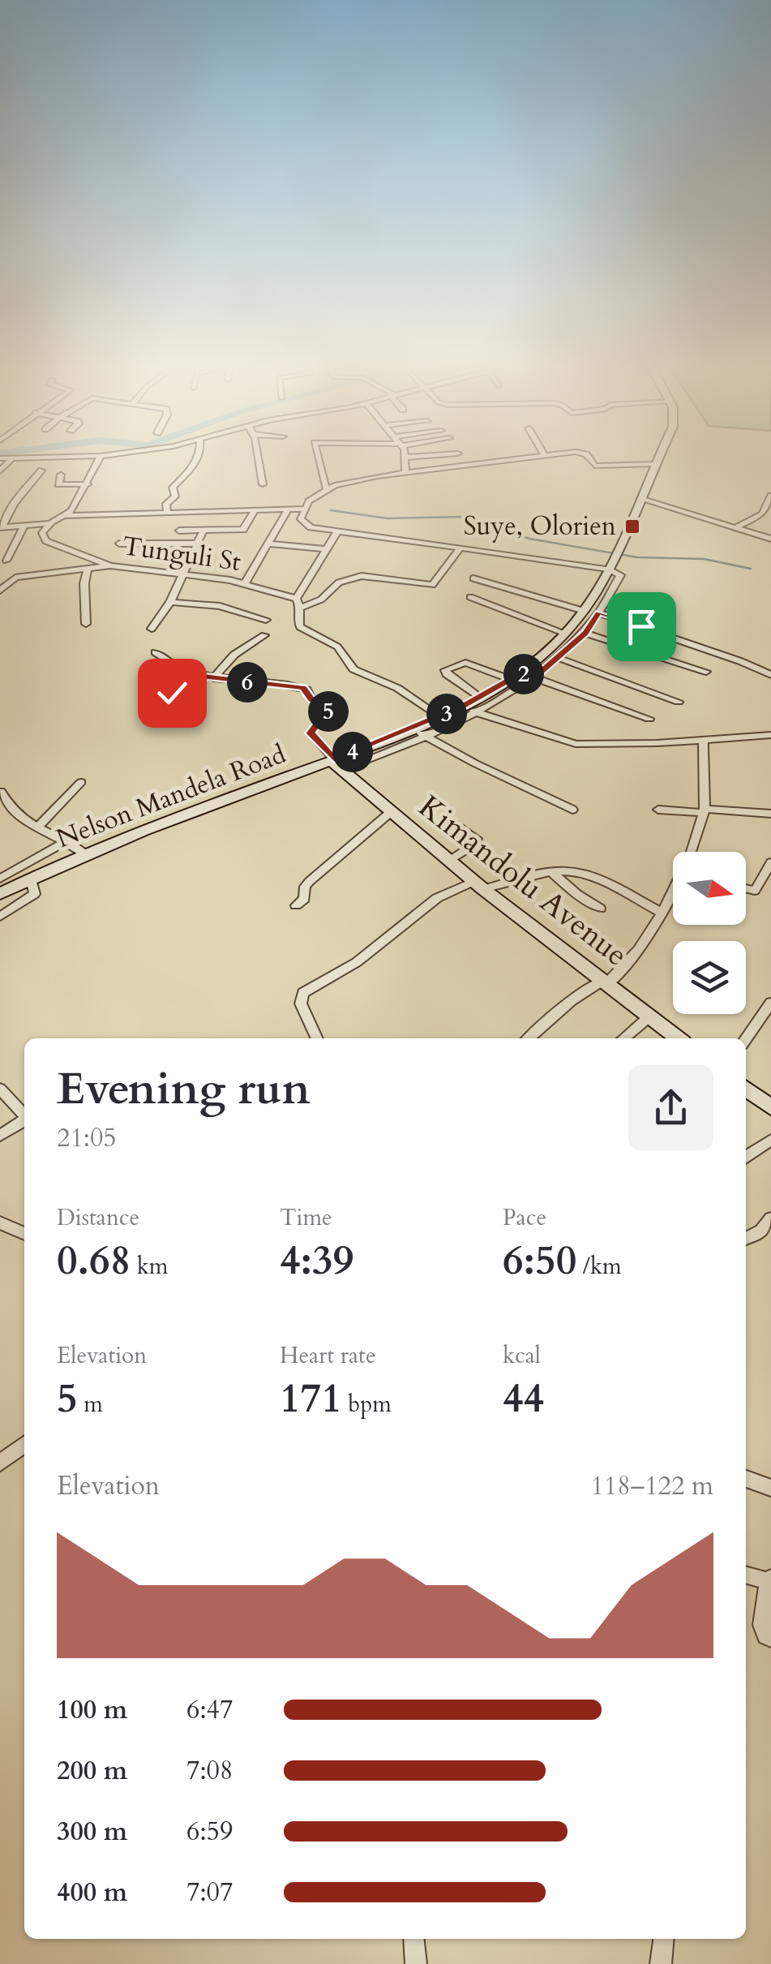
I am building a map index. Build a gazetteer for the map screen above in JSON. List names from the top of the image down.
{
  "streets": {
    "main road": ["Nelson Mandela Road", "Kimandolu Avenue"],
    "street": ["Tunguli St"]
  },
  "crossings": [
    ["Nelson Mandela Road", "Kimandolu Avenue"]
  ],
  "places": {
    "transit": ["Suye, Olorien"]
  },
  "north": "right",
  "page": {
    "pins": [
      "2",
      "6",
      "5",
      "3",
      "4"
    ],
    "heading": ["Evening run", "21:05"],
    "stats": [
      ["Distance", "0.68 km"],
      ["Time", "4:39"],
      ["Pace", "6:50 /km"],
      ["Elevation", "5 m"],
      ["Heart rate", "171 bpm"],
      ["kcal", "44"]
    ],
    "chart": ["Elevation", "118–122 m"],
    "list": [
      {
        "name": "100 m",
        "note": "6:47"
      },
      {
        "name": "200 m",
        "note": "7:08"
      },
      {
        "name": "300 m",
        "note": "6:59"
      },
      {
        "name": "400 m",
        "note": "7:07"
      }
    ]
  }
}
